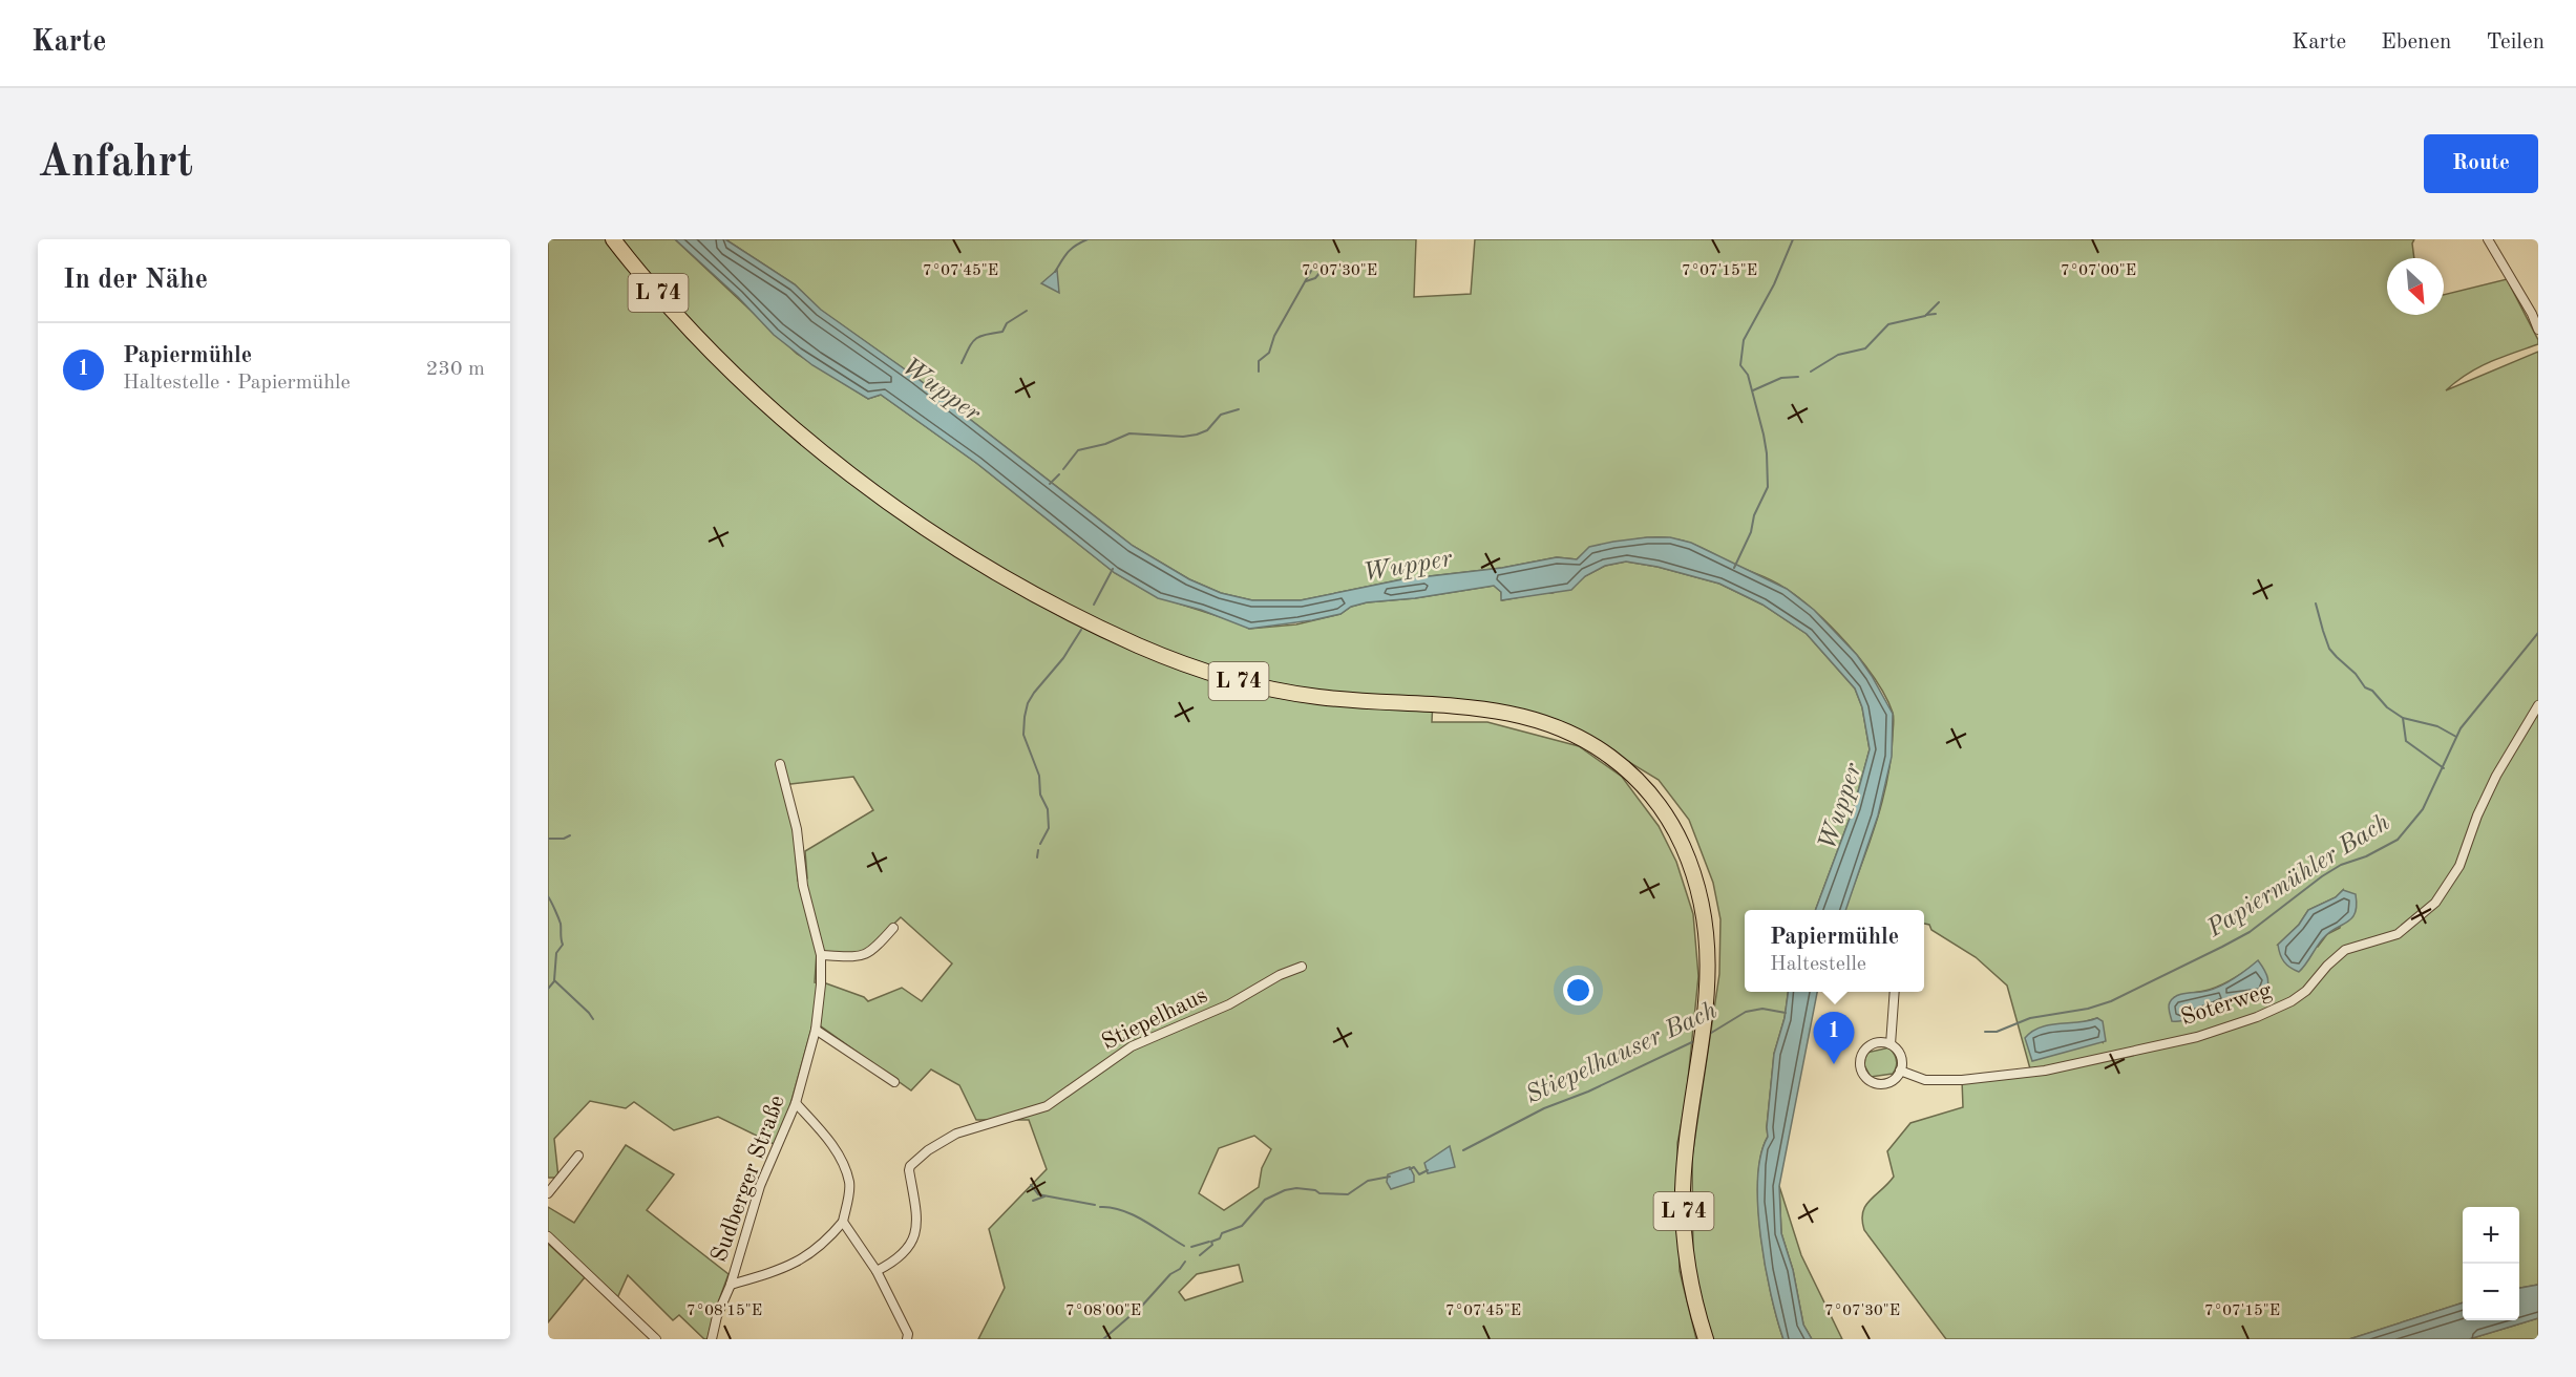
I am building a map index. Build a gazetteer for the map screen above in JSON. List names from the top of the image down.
{
  "streets": {
    "main road": ["L 74"],
    "street": ["Soterweg", "Stiepelhaus", "Sudberger Straße"]
  },
  "water": ["Wupper", "Papiermühler Bach", "Stiepelhauser Bach"],
  "north": "bottom right",
  "page": {
    "header": "Karte",
    "nav": ["Karte", "Ebenen", "Teilen"],
    "buttons": "Route",
    "title": "Anfahrt",
    "heading": "In der Nähe",
    "list": [
      {
        "mark": "1",
        "name": "Papiermühle",
        "note": "Haltestelle · Papiermühle",
        "value": "230 m"
      }
    ],
    "popup": ["Papiermühle", "Haltestelle"],
    "pins": "1",
    "map_buttons": ["+", "−"]
  },
  "coordinates": [
    "7°07'45\"E",
    "7°07'30\"E",
    "7°07'00\"E",
    "7°07'15\"E",
    "7°08'15\"E",
    "7°08'00\"E"
  ]
}
